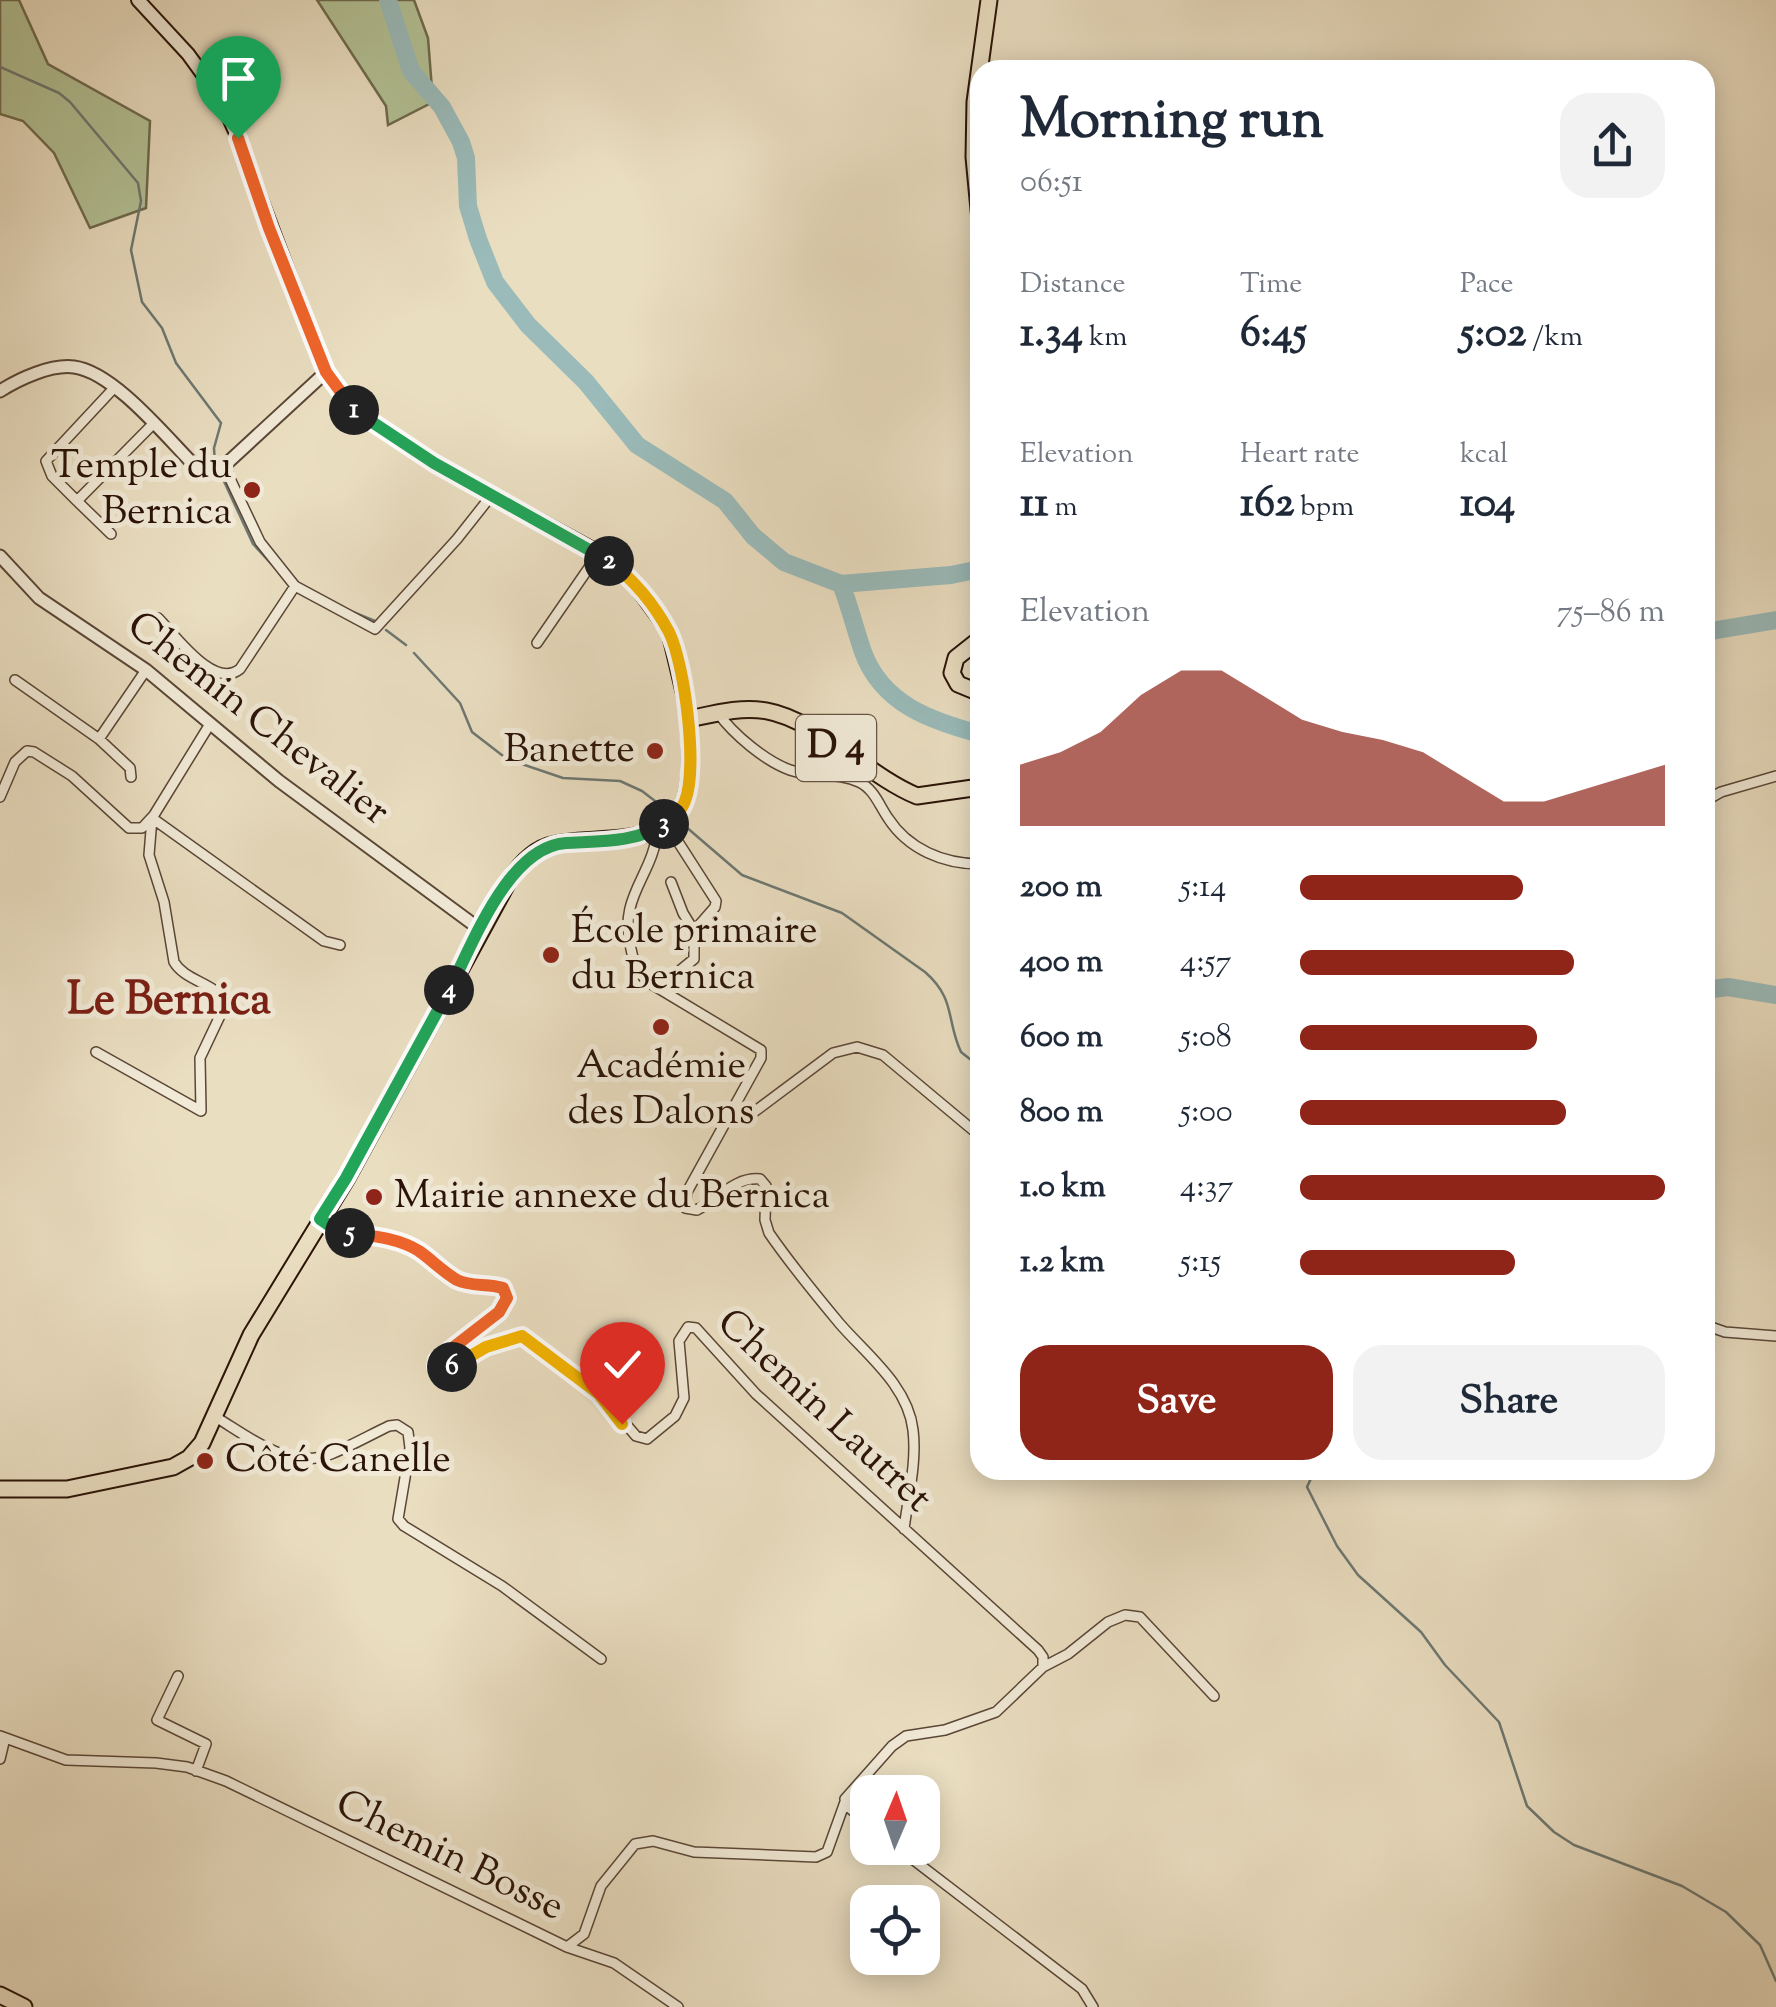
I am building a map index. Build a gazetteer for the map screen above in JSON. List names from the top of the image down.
{
  "streets": {
    "main road": ["D 4"],
    "street": ["Chemin Chevalier", "Chemin Lautret", "Chemin Bosse"]
  },
  "districts": ["Le Bernica"],
  "places": [
    "Temple du Bernica",
    "Banette",
    "École primaire du Bernica",
    "Académie des Dalons",
    "Mairie annexe du Bernica",
    "Côté Canelle"
  ],
  "north": "top",
  "page": {
    "heading": ["Morning run", "06:51"],
    "stats": [
      ["Distance", "1.34 km"],
      ["Time", "6:45"],
      ["Pace", "5:02 /km"],
      ["Elevation", "11 m"],
      ["Heart rate", "162 bpm"],
      ["kcal", "104"]
    ],
    "pins": [
      "1",
      "2",
      "3",
      "4",
      "5",
      "6"
    ],
    "chart": ["Elevation", "75–86 m"],
    "list": [
      {
        "name": "200 m",
        "note": "5:14"
      },
      {
        "name": "400 m",
        "note": "4:57"
      },
      {
        "name": "600 m",
        "note": "5:08"
      },
      {
        "name": "800 m",
        "note": "5:00"
      },
      {
        "name": "1.0 km",
        "note": "4:37"
      },
      {
        "name": "1.2 km",
        "note": "5:15"
      }
    ],
    "buttons": ["Save", "Share"]
  }
}
